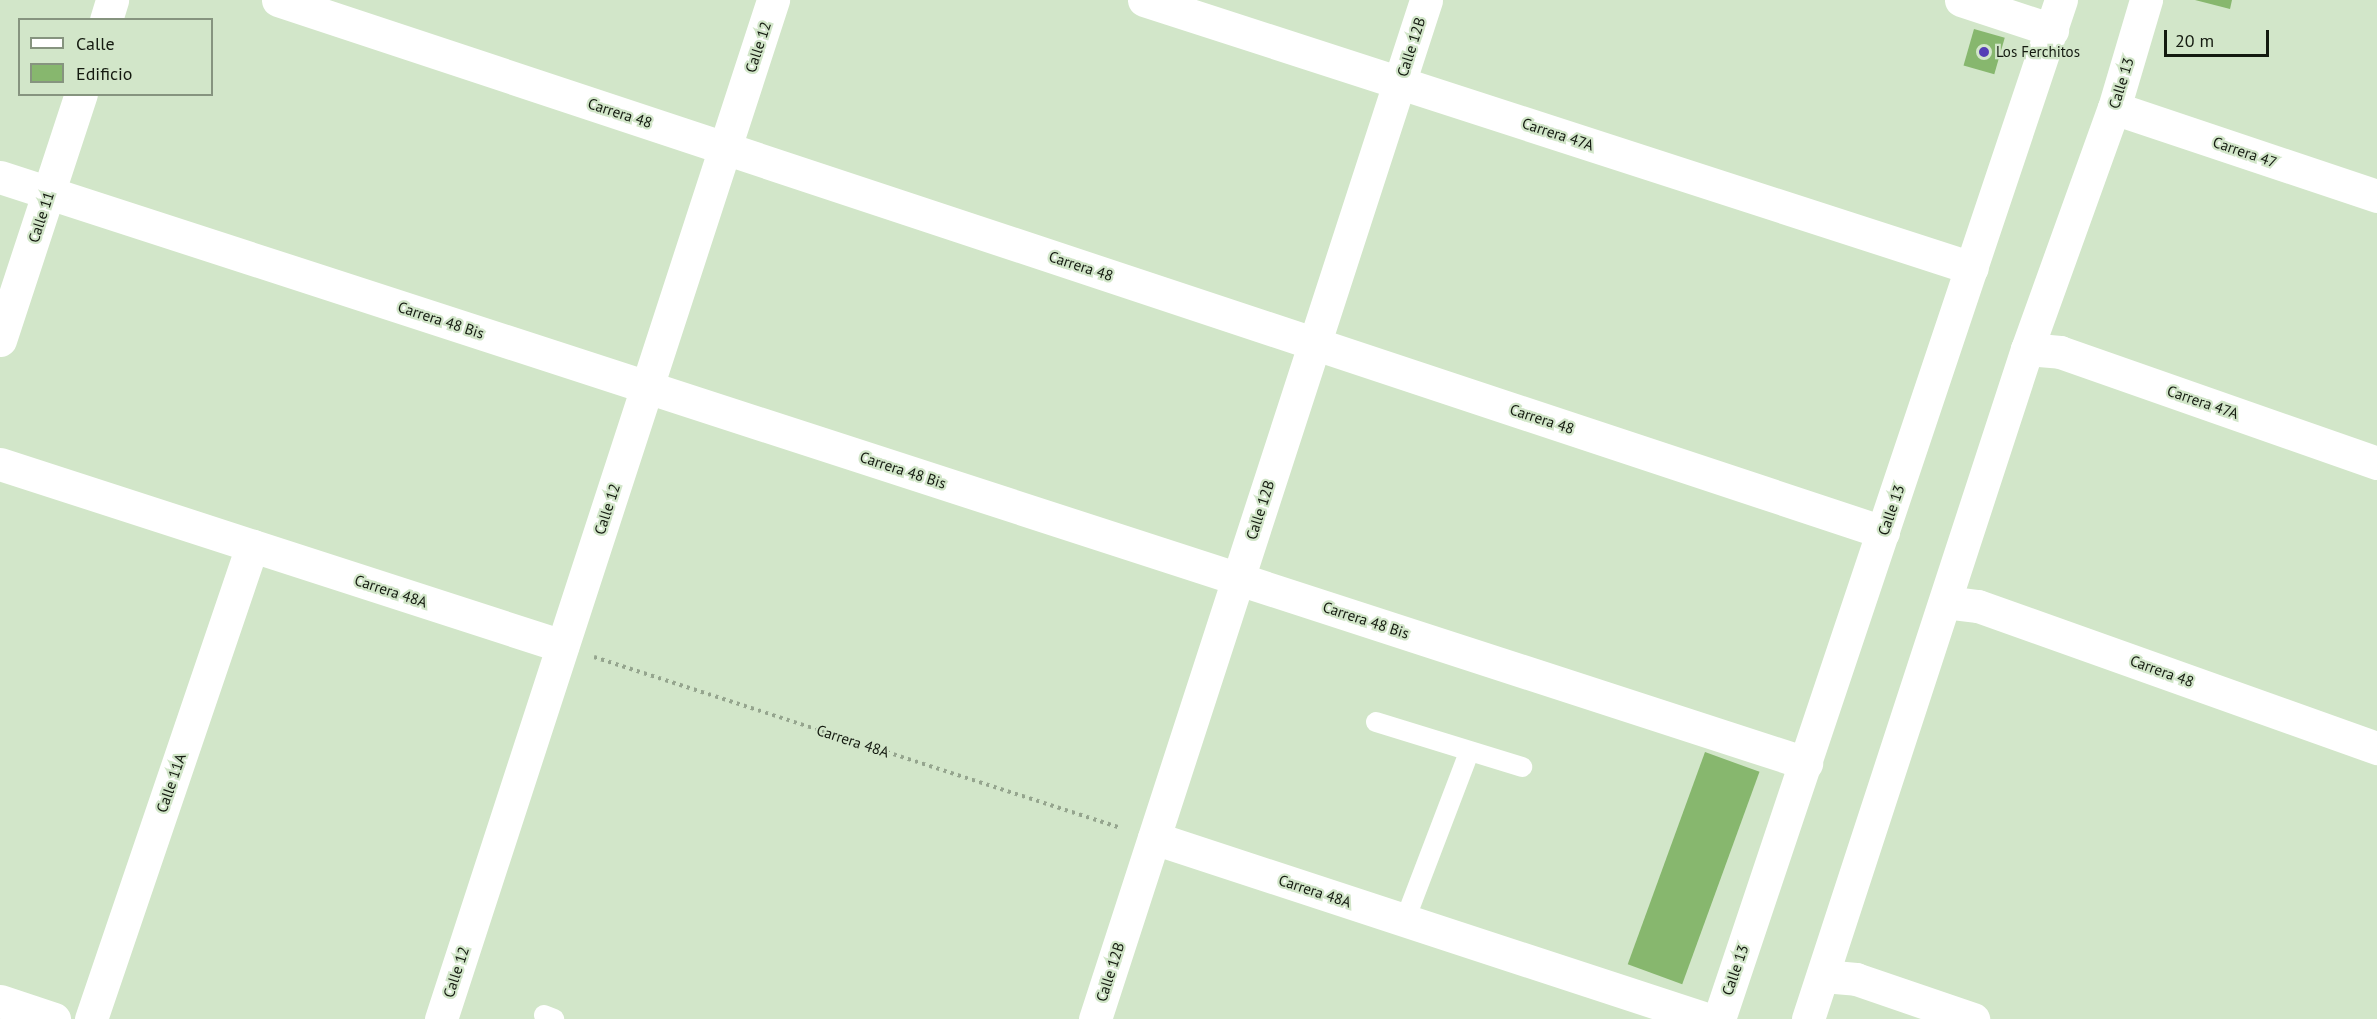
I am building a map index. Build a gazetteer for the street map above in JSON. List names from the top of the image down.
{
  "streets": {
    "street": [
      "Calle 12",
      "Calle 12B",
      "Calle 13",
      "Carrera 48",
      "Carrera 47A",
      "Carrera 47",
      "Calle 11",
      "Carrera 48 Bis",
      "Carrera 48A",
      "Calle 11A"
    ]
  },
  "crossings": [
    ["Calle 12", "Carrera 48"],
    ["Calle 12", "Carrera 48 Bis"],
    ["Calle 12", "Carrera 48A"],
    ["Calle 12B", "Carrera 48"],
    ["Calle 12B", "Carrera 47A"],
    ["Calle 12B", "Carrera 48 Bis"],
    ["Calle 12B", "Carrera 48A"],
    ["Calle 13", "Carrera 48"],
    ["Calle 13", "Carrera 47A"],
    ["Calle 13", "Carrera 47"],
    ["Calle 13", "Carrera 48 Bis"],
    ["Calle 11", "Carrera 48 Bis"],
    ["Carrera 48A", "Calle 11A"]
  ],
  "places": ["Los Ferchitos"],
  "legend": ["Calle", "Edificio"],
  "scale_bar": "20 m"
}
